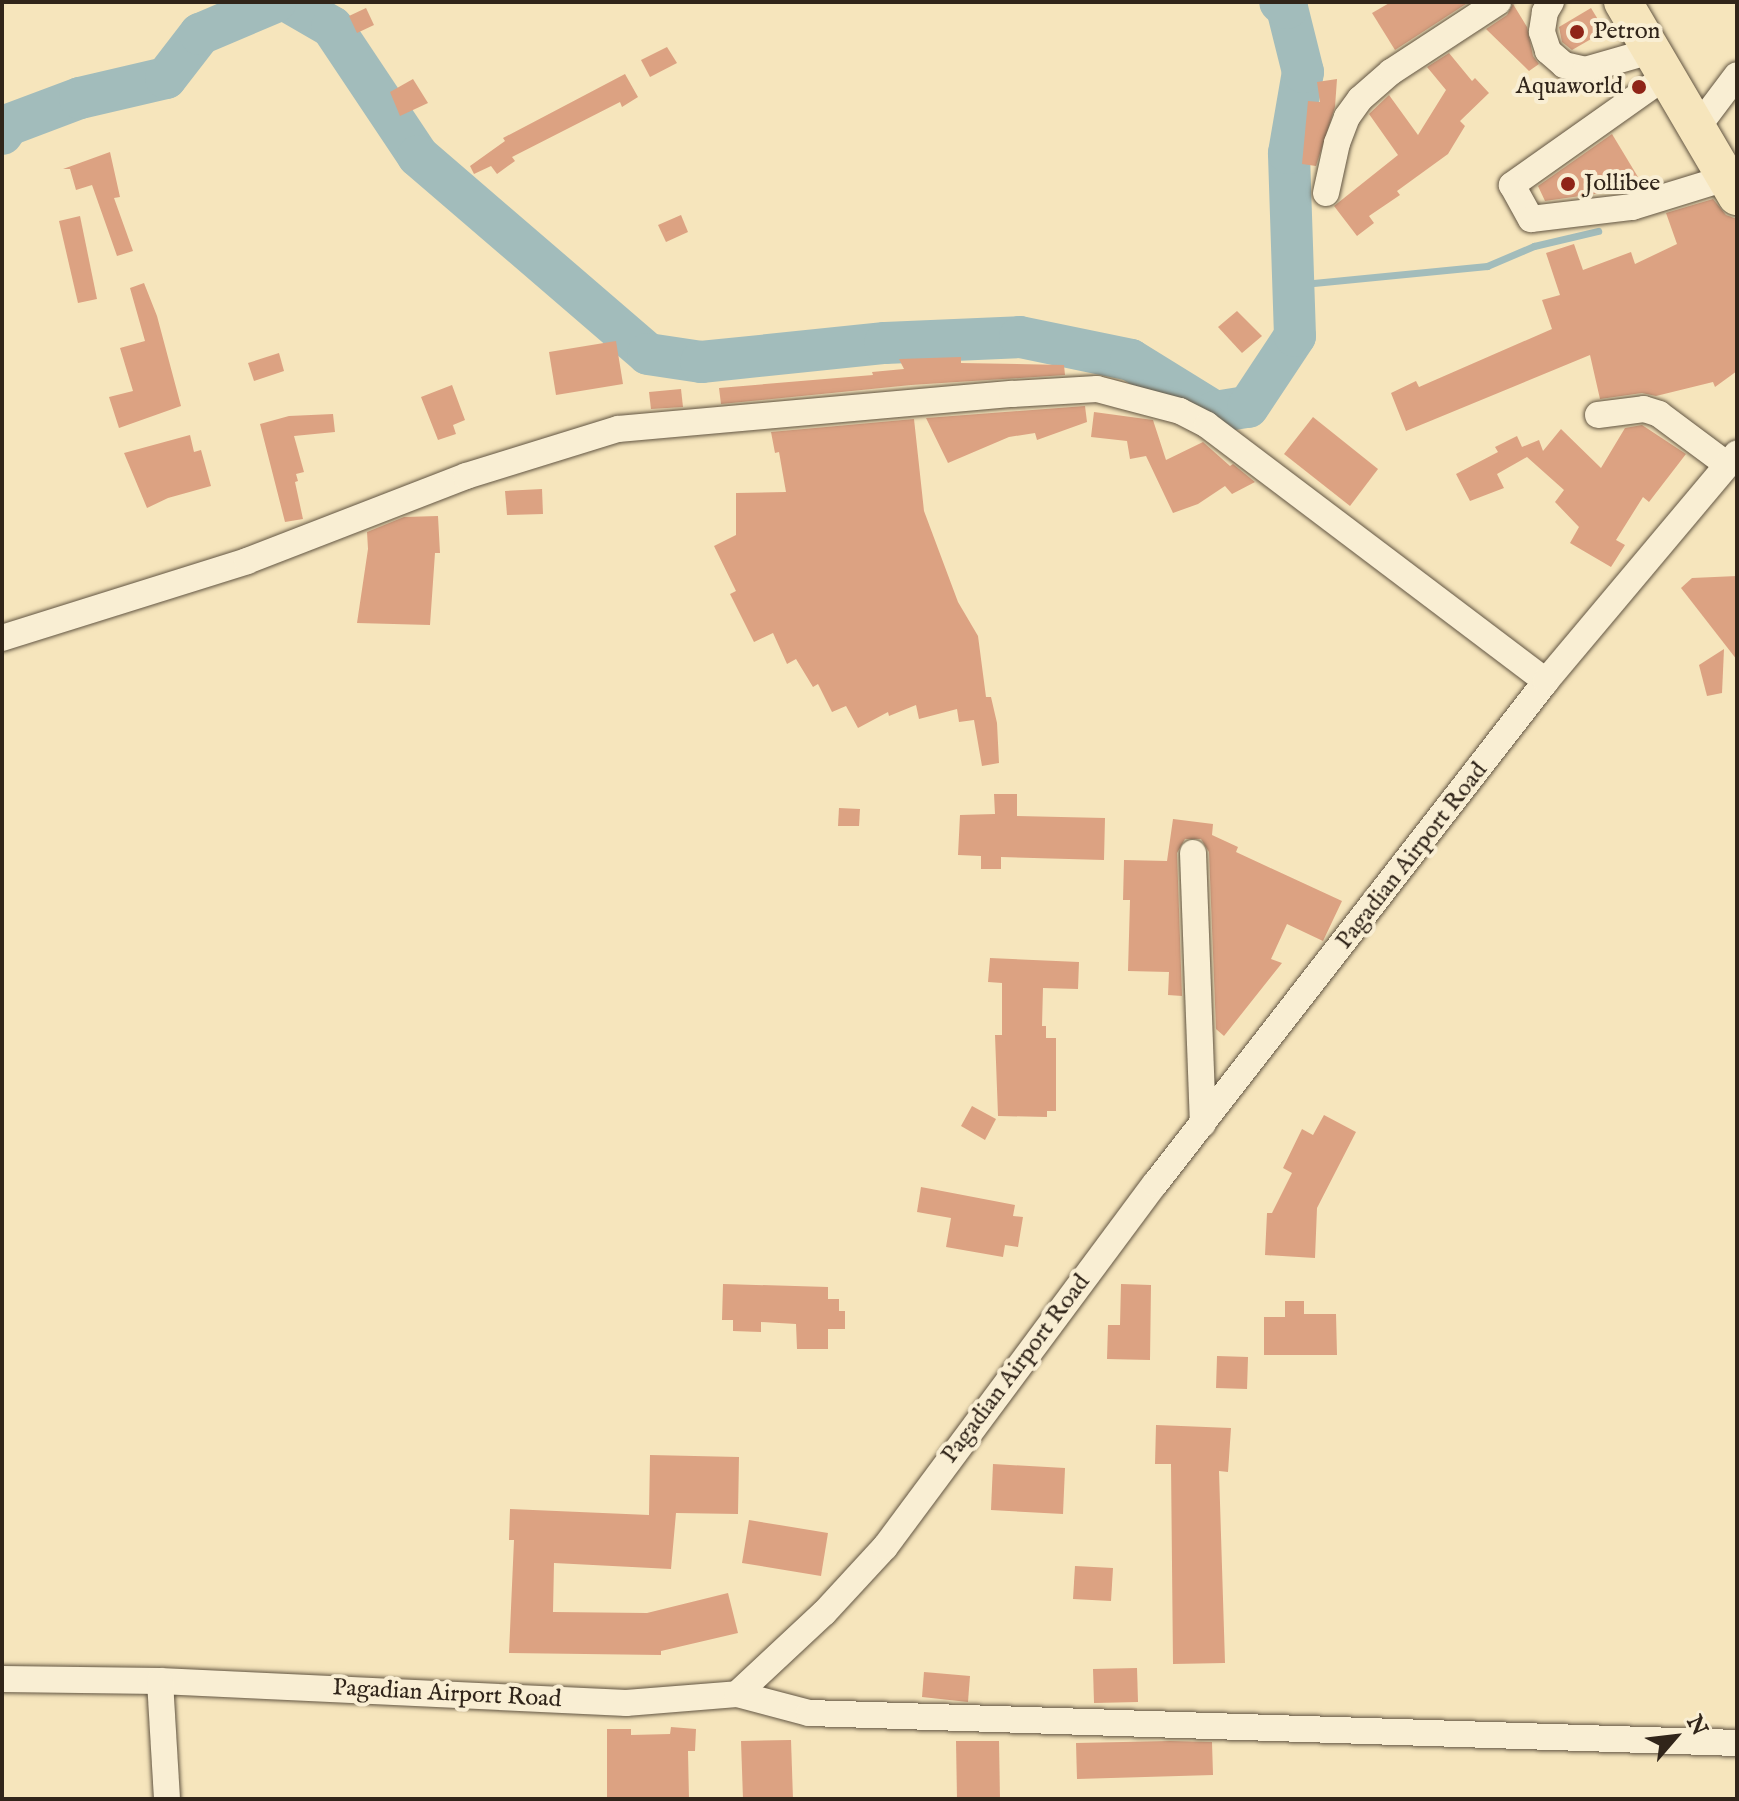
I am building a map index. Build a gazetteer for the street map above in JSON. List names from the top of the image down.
{
  "streets": {
    "street": ["Pagadian Airport Road"]
  },
  "places": ["Petron", "Aquaworld", "Jollibee"],
  "north": "top right"
}
